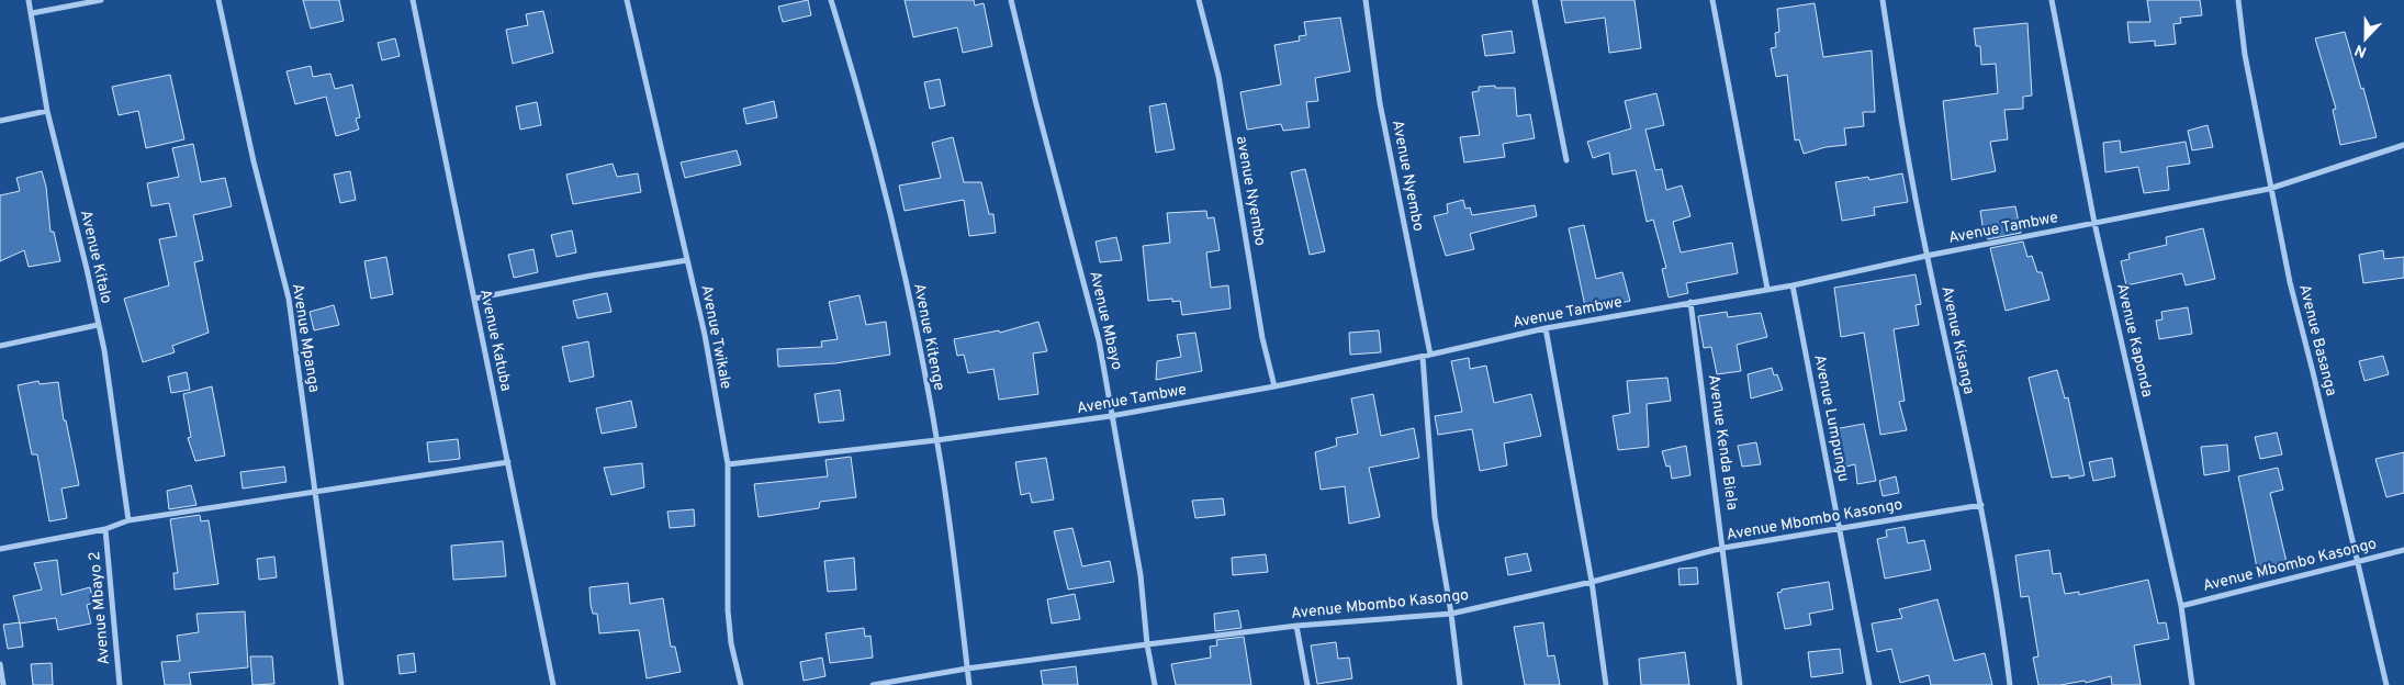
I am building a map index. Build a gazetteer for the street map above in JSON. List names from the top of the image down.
{
  "streets": {
    "street": [
      "Avenue Nyembo",
      "avenue Nyembo",
      "Avenue Tambwe",
      "Avenue Kitalo",
      "Avenue Mbayo",
      "Avenue Twikale",
      "Avenue Kitenge",
      "Avenue Mpanga",
      "Avenue Katuba",
      "Avenue Kisanga",
      "Avenue Kaponda",
      "Avenue Basanga",
      "Avenue Lumpungu",
      "Avenue Kenda Biela",
      "Avenue Mbombo Kasongo",
      "Avenue Mbayo 2"
    ]
  },
  "crossings": [
    ["Avenue Nyembo", "Avenue Tambwe"],
    ["avenue Nyembo", "Avenue Tambwe"],
    ["Avenue Tambwe", "Avenue Mbayo"],
    ["Avenue Tambwe", "Avenue Twikale"],
    ["Avenue Tambwe", "Avenue Kitenge"],
    ["Avenue Tambwe", "Avenue Kisanga"],
    ["Avenue Tambwe", "Avenue Kaponda"],
    ["Avenue Tambwe", "Avenue Basanga"],
    ["Avenue Tambwe", "Avenue Lumpungu"],
    ["Avenue Tambwe", "Avenue Kenda Biela"],
    ["Avenue Mbayo", "Avenue Mbombo Kasongo"],
    ["Avenue Kitenge", "Avenue Mbombo Kasongo"],
    ["Avenue Kisanga", "Avenue Mbombo Kasongo"],
    ["Avenue Kaponda", "Avenue Mbombo Kasongo"],
    ["Avenue Basanga", "Avenue Mbombo Kasongo"],
    ["Avenue Lumpungu", "Avenue Mbombo Kasongo"],
    ["Avenue Kenda Biela", "Avenue Mbombo Kasongo"]
  ],
  "north": "bottom"
}
